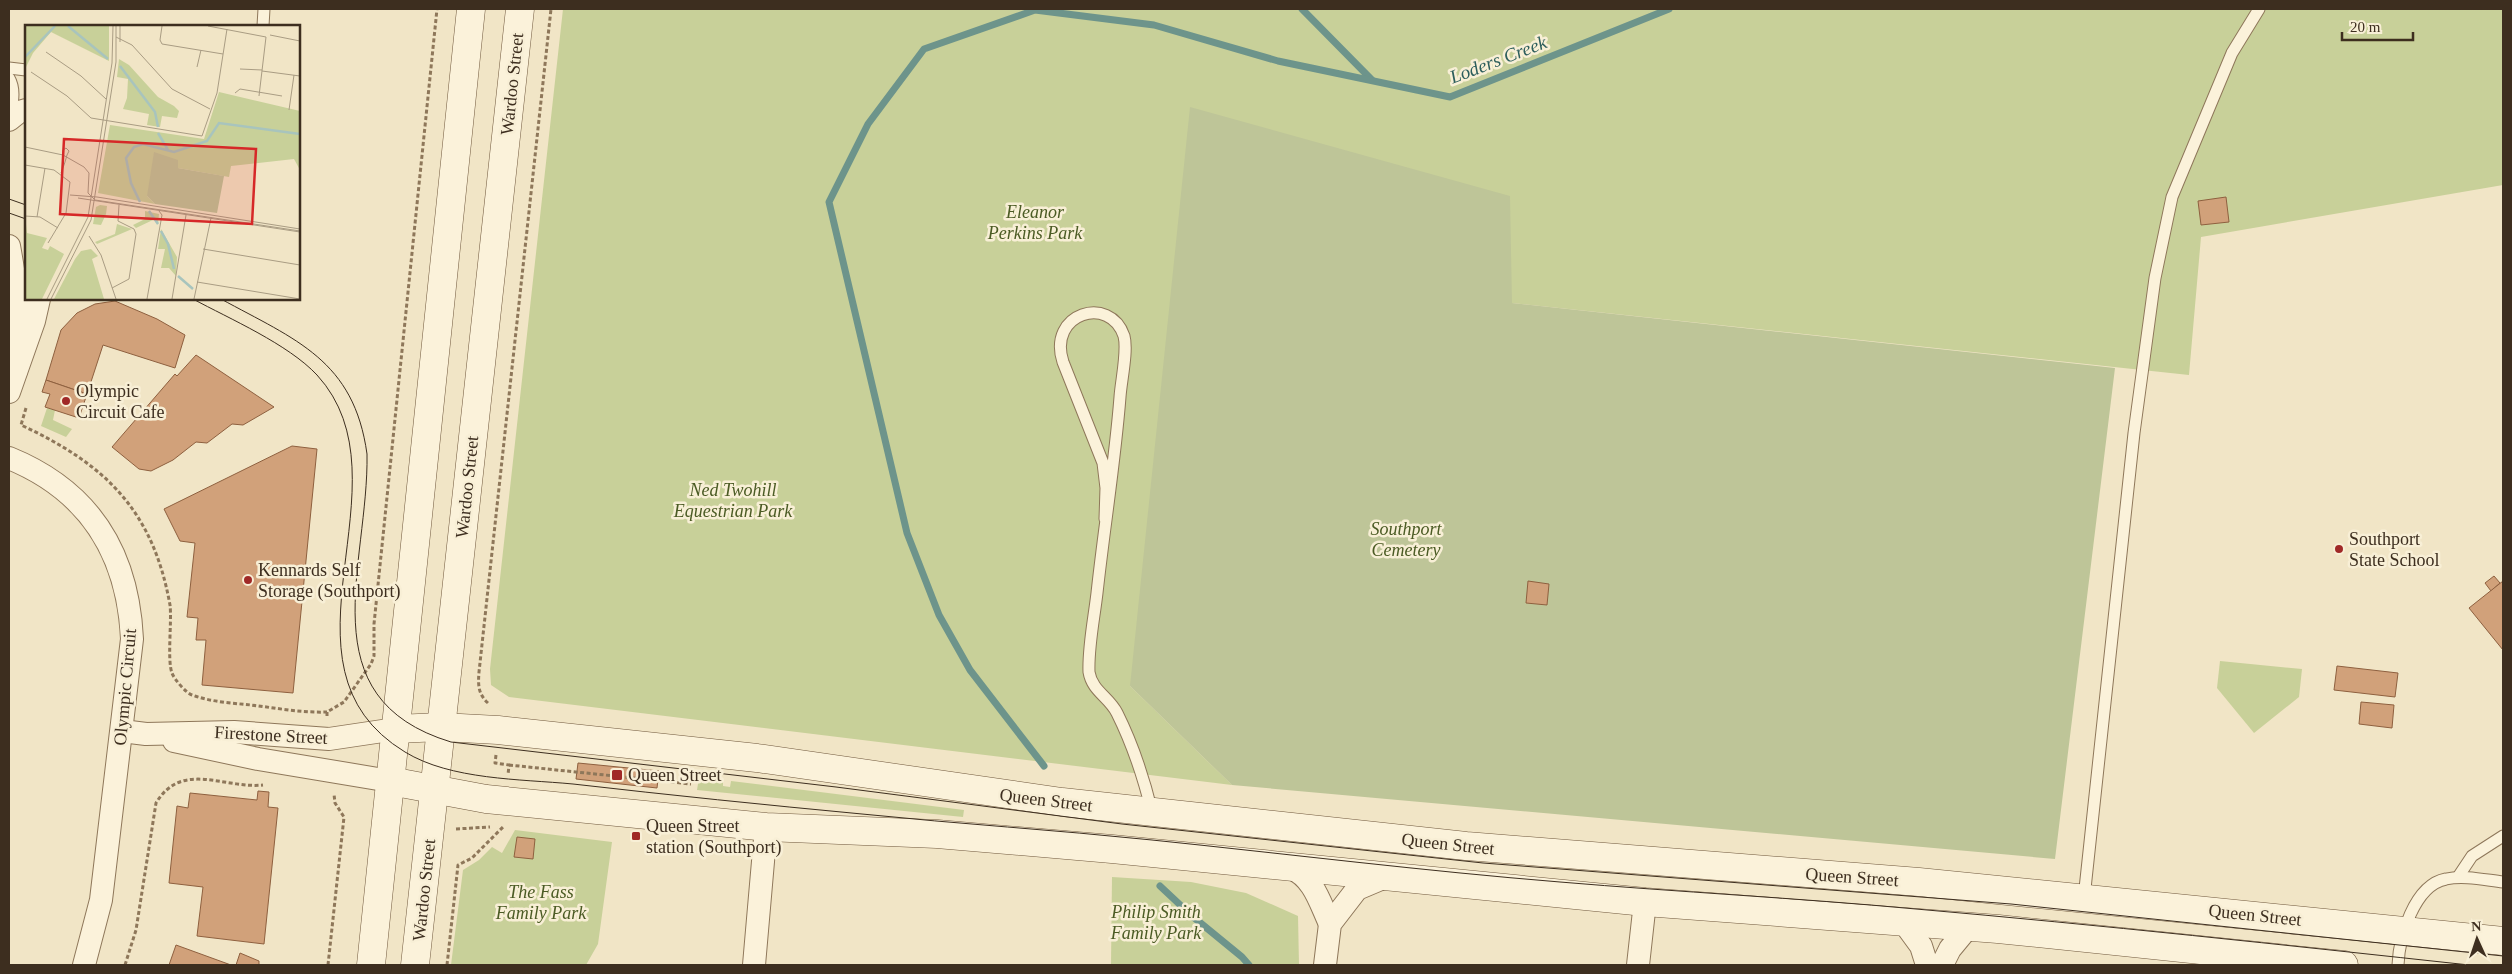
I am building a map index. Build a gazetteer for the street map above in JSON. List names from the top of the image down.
{
  "streets": {
    "street": [
      "Wardoo Street",
      "Olympic Circuit",
      "Firestone Street",
      "Queen Street"
    ]
  },
  "crossings": [
    ["Wardoo Street", "Queen Street"],
    ["Olympic Circuit", "Firestone Street"],
    ["Firestone Street", "Queen Street"]
  ],
  "water": ["Loders Creek"],
  "parks": [
    "Eleanor Perkins Park",
    "Ned Twohill Equestrian Park",
    "Southport Cemetery",
    "The Fass Family Park",
    "Philip Smith Family Park"
  ],
  "places": {
    "other": ["Olympic Circuit Cafe", "Southport State School", "Kennards Self Storage (Southport)"],
    "transit": ["Queen Street", "Queen Street station (Southport)"]
  },
  "scale_bar": "20 m",
  "north": "top"
}
